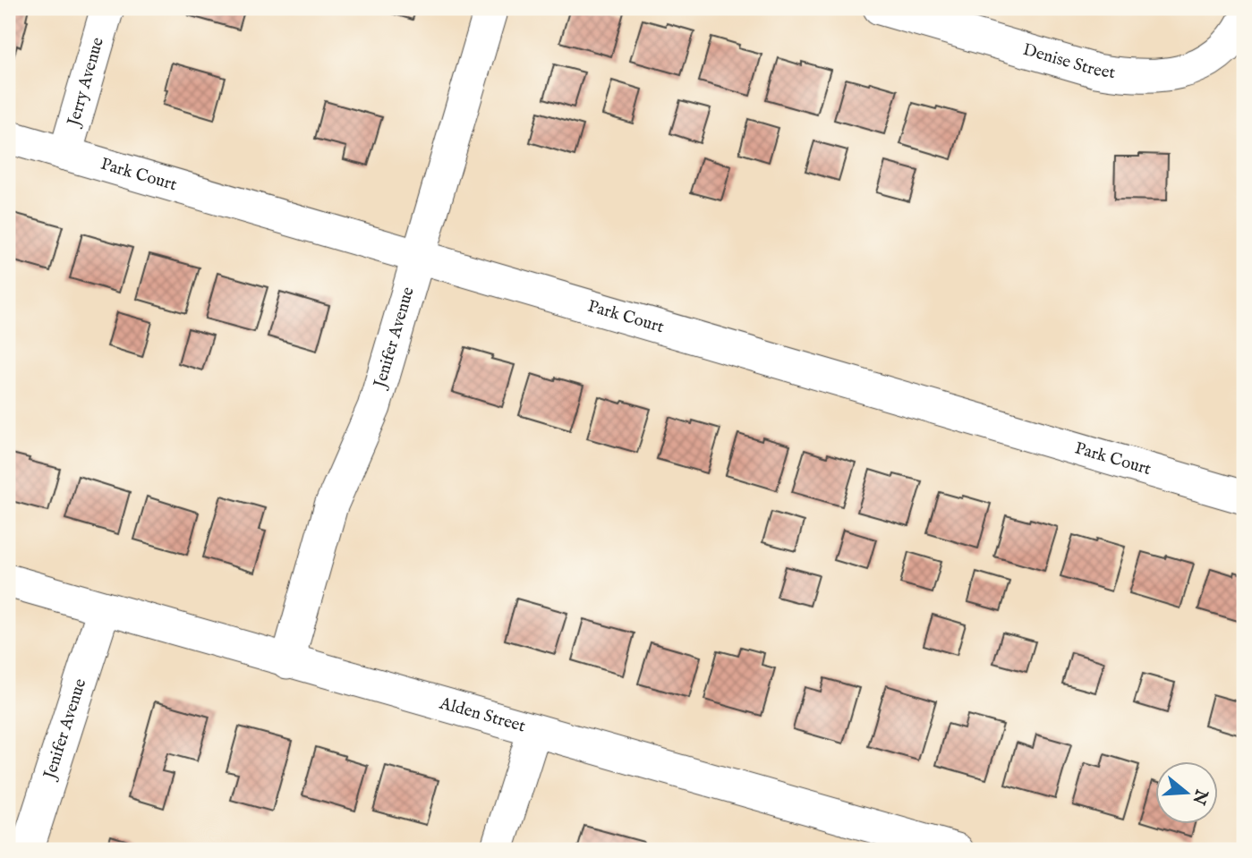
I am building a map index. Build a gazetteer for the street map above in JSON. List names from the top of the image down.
{
  "streets": {
    "street": [
      "Denise Street",
      "Jerry Avenue",
      "Park Court",
      "Jenifer Avenue",
      "Alden Street"
    ]
  },
  "crossings": [
    ["Jerry Avenue", "Park Court"],
    ["Park Court", "Jenifer Avenue"],
    ["Jenifer Avenue", "Alden Street"]
  ],
  "north": "right"
}
